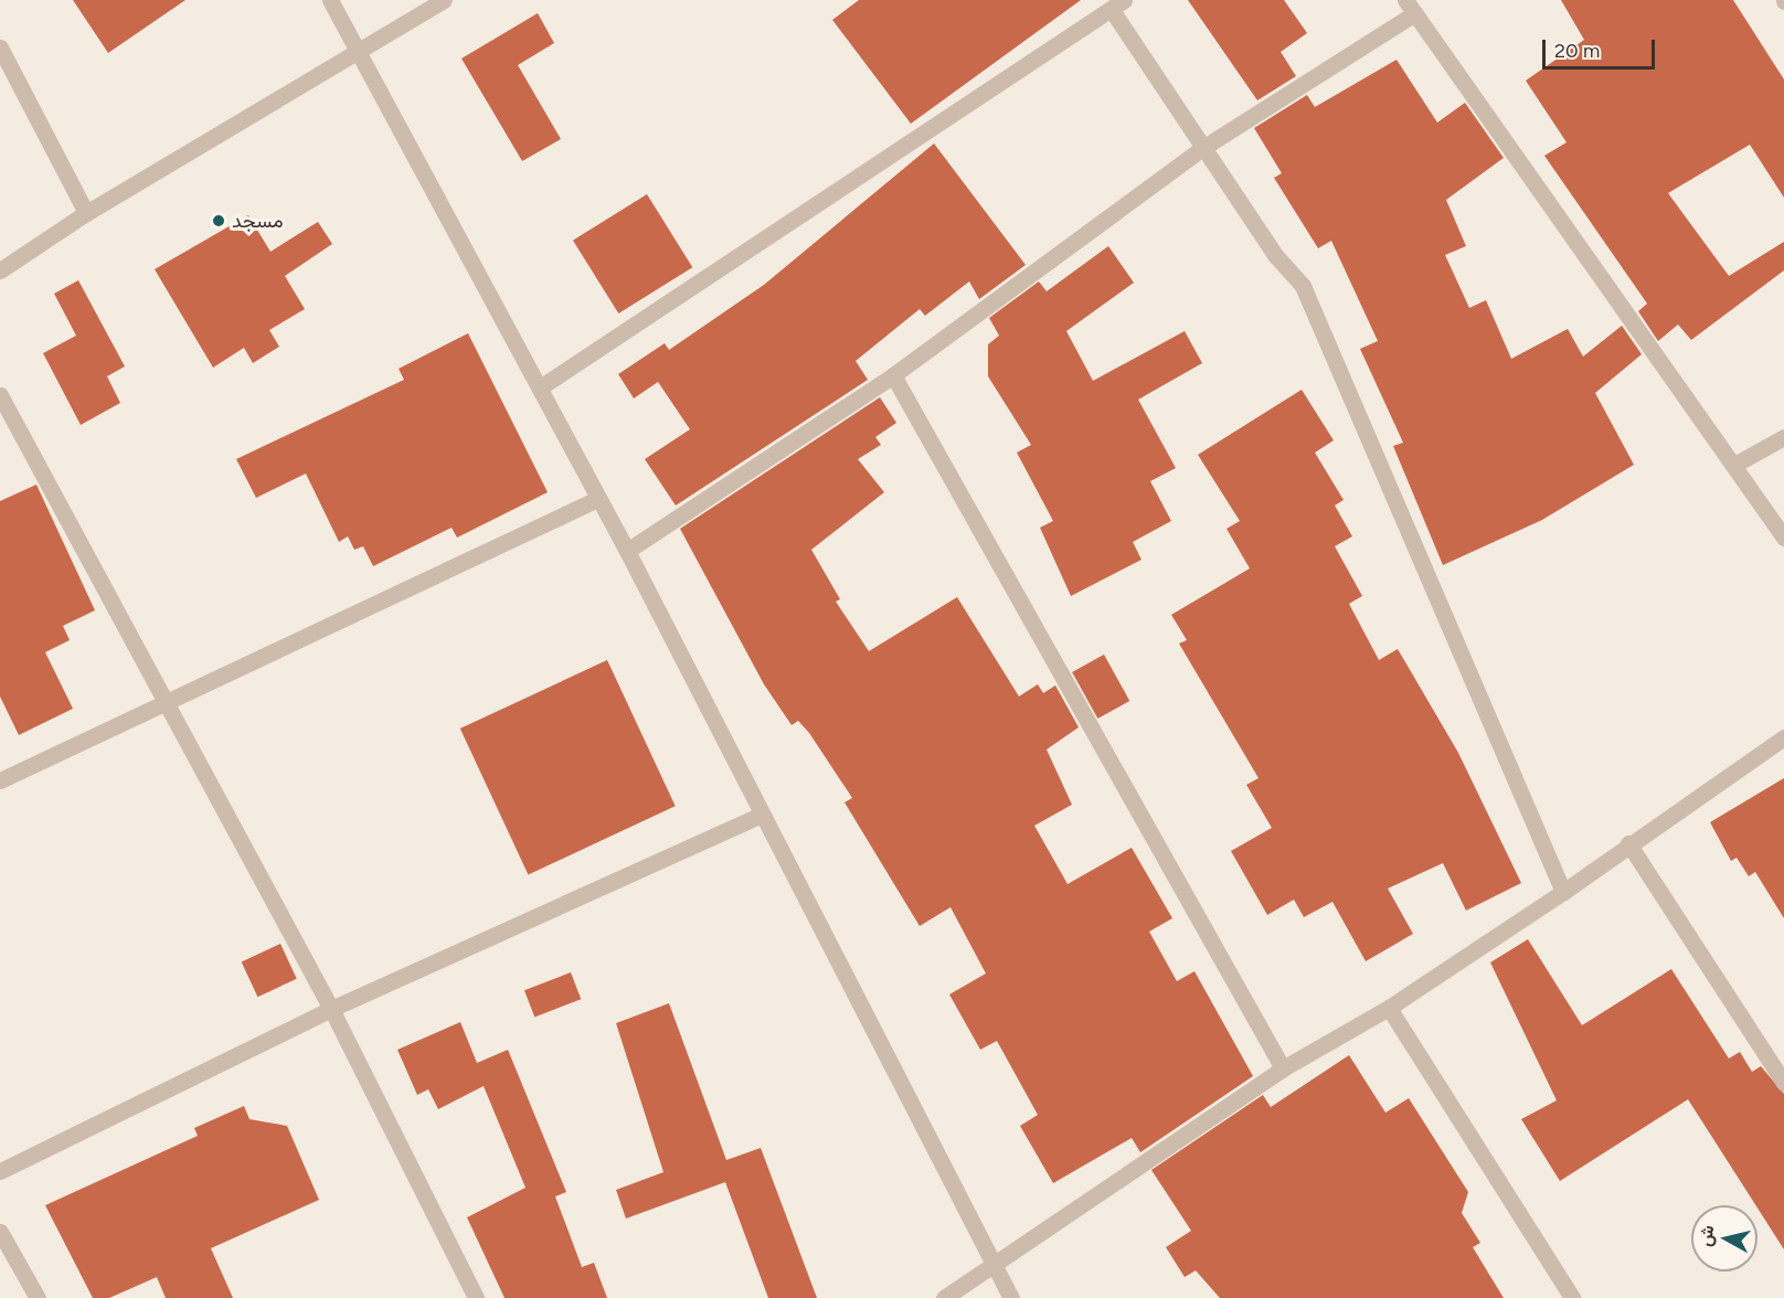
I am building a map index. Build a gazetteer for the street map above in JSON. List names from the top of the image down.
{
  "places": ["مسجد"],
  "scale_bar": "20 m",
  "north": "left"
}
